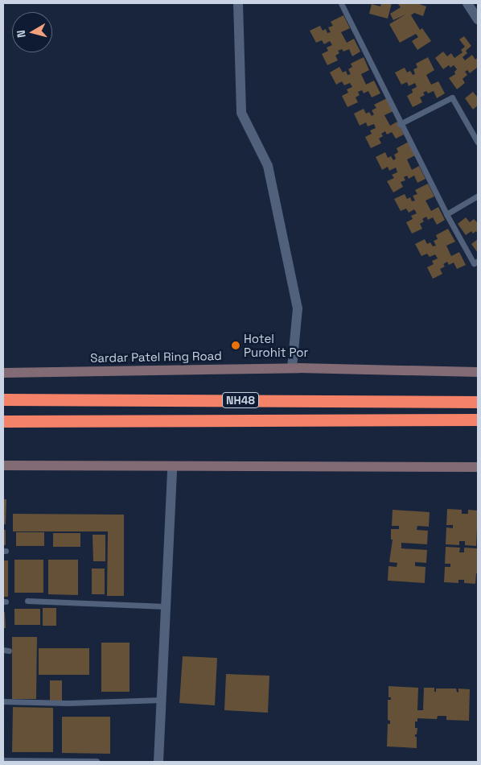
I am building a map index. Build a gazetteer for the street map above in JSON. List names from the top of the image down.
{
  "streets": {
    "highway": ["NH48"],
    "street": ["Sardar Patel Ring Road"]
  },
  "places": ["Hotel Purohit Por"],
  "north": "left"
}
